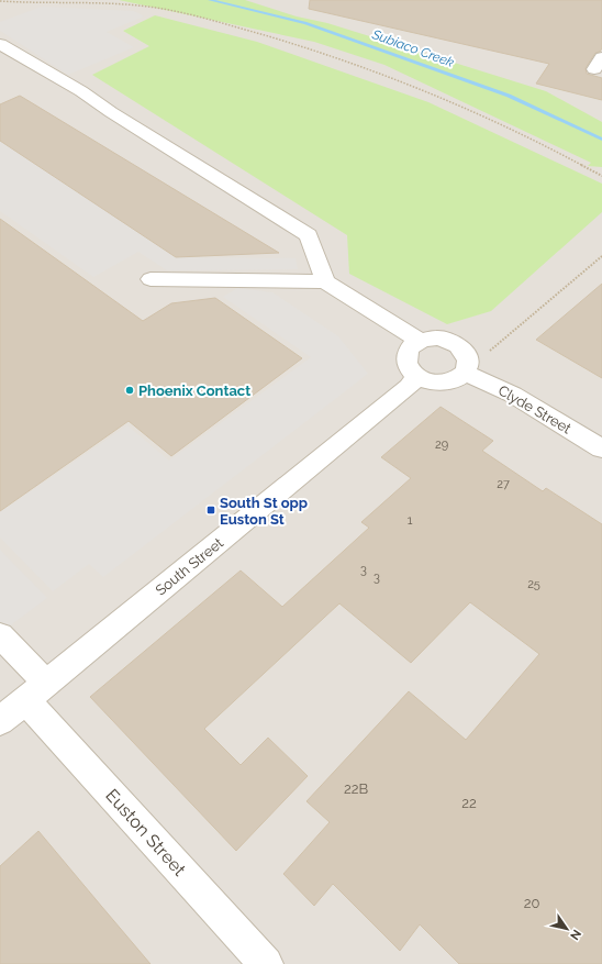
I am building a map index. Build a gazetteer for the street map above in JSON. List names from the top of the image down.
{
  "streets": {
    "street": ["Clyde Street", "South Street", "Euston Street"]
  },
  "crossings": [
    ["Clyde Street", "South Street"],
    ["South Street", "Euston Street"]
  ],
  "water": ["Subiaco Creek"],
  "places": {
    "other": ["Phoenix Contact"],
    "transit": ["South St opp Euston St"]
  },
  "house_numbers": [
    "29",
    "27",
    "1",
    "3",
    "3",
    "25",
    "22B",
    "22",
    "20"
  ],
  "north": "bottom right"
}
